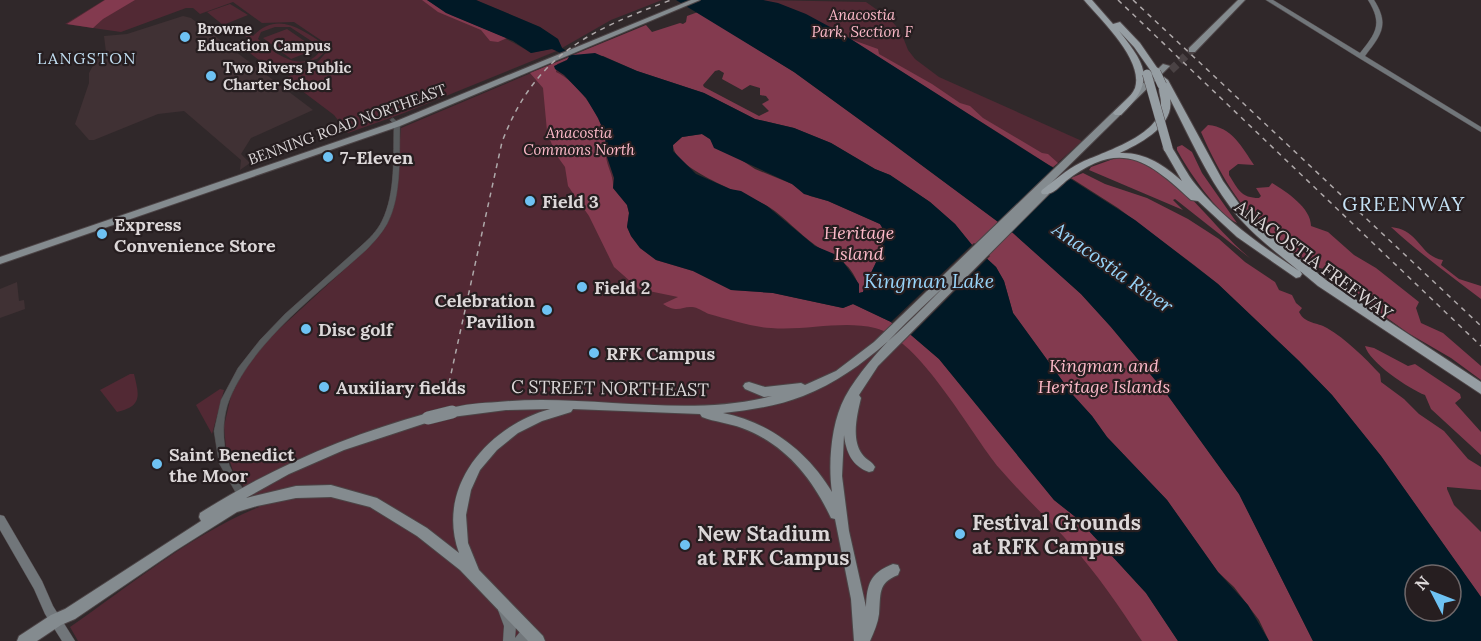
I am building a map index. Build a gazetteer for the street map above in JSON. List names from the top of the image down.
{
  "streets": {
    "highway": ["ANACOSTIA FREEWAY"],
    "main road": ["BENNING ROAD NORTHEAST", "C STREET NORTHEAST"]
  },
  "districts": ["LANGSTON", "GREENWAY"],
  "water": ["Anacostia River", "Kingman Lake"],
  "parks": [
    "Anacostia Park, Section F",
    "Anacostia Commons North",
    "Heritage Island",
    "Kingman and Heritage Islands"
  ],
  "places": [
    "Browne Education Campus",
    "Two Rivers Public Charter School",
    "7-Eleven",
    "Field 3",
    "Express Convenience Store",
    "Field 2",
    "Celebration Pavilion",
    "Disc golf",
    "RFK Campus",
    "Auxiliary fields",
    "Saint Benedict the Moor",
    "Festival Grounds at RFK Campus",
    "New Stadium at RFK Campus"
  ],
  "north": "top left"
}
